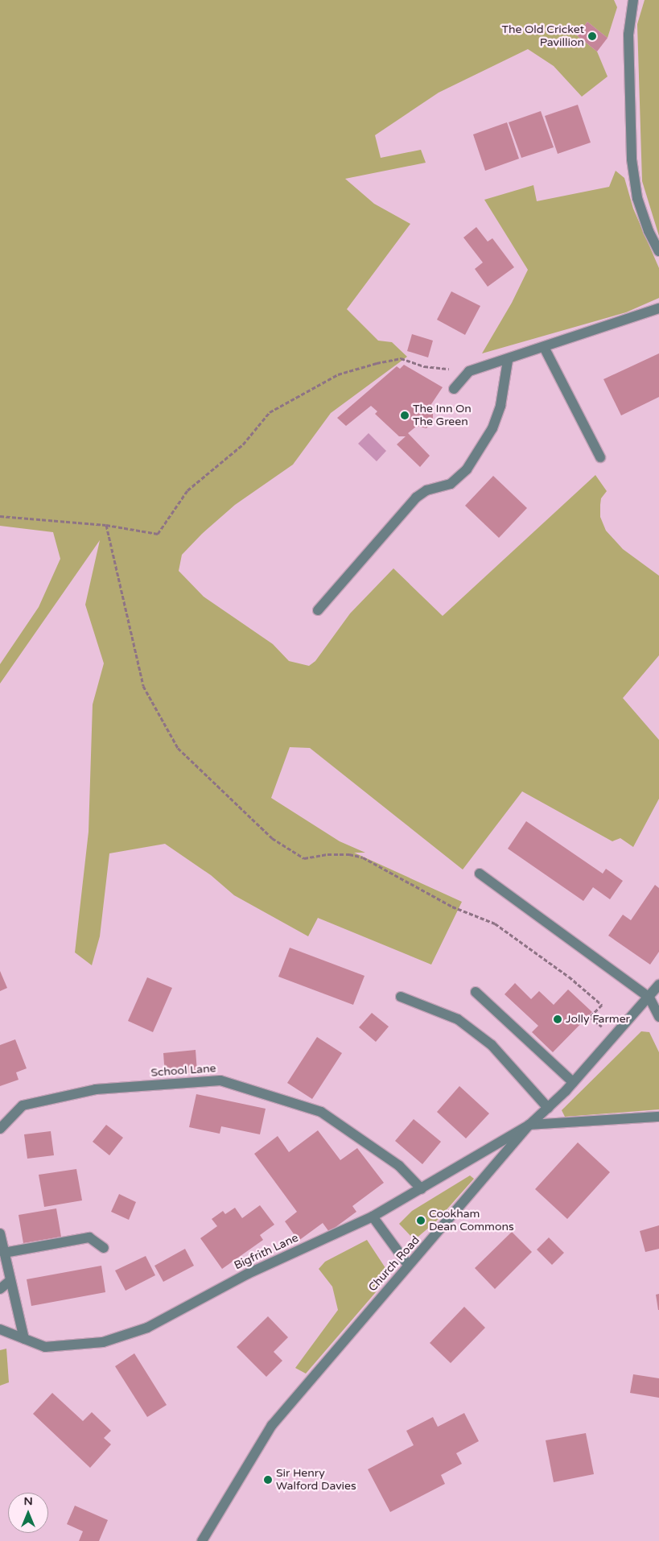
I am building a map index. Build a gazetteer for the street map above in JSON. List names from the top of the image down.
{
  "streets": {
    "street": ["School Lane", "Bigfrith Lane", "Church Road"]
  },
  "crossings": [
    ["School Lane", "Bigfrith Lane"],
    ["Bigfrith Lane", "Church Road"]
  ],
  "places": [
    "The Old Cricket Pavillion",
    "The Inn On The Green",
    "Jolly Farmer",
    "Cookham Dean Commons",
    "Sir Henry Walford Davies"
  ],
  "north": "top"
}
